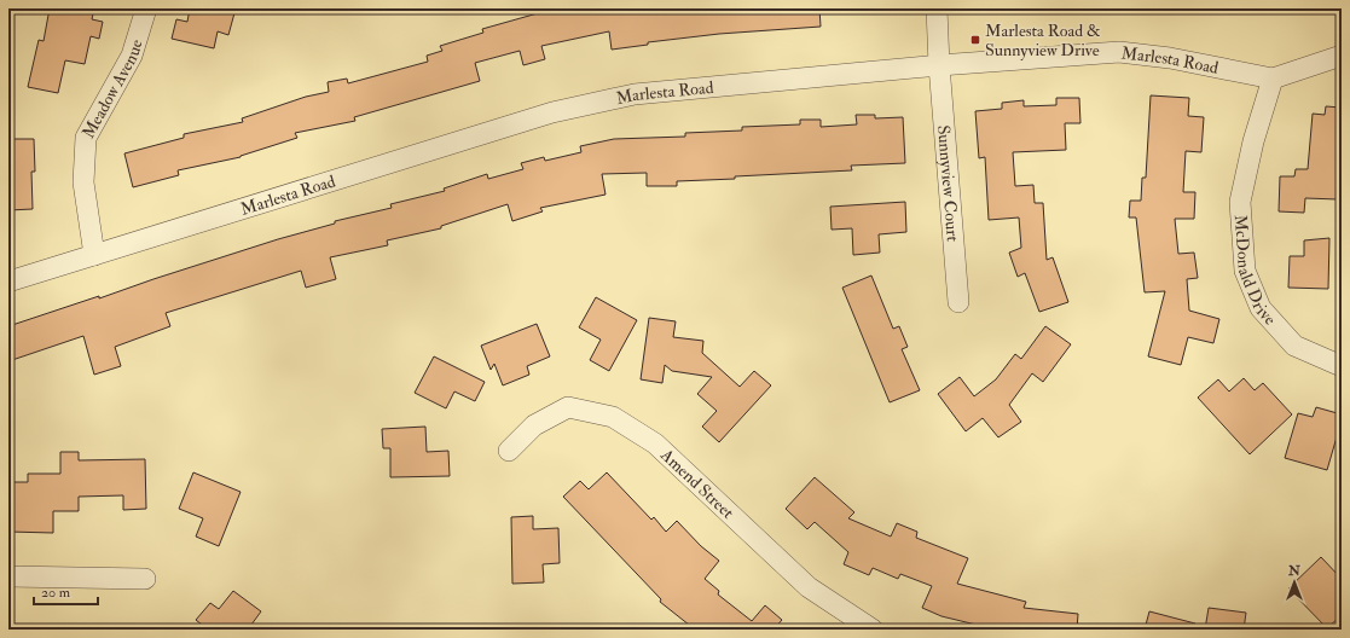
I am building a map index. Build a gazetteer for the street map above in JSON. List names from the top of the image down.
{
  "streets": {
    "street": [
      "Marlesta Road",
      "Meadow Avenue",
      "Sunnyview Court",
      "McDonald Drive",
      "Amend Street"
    ]
  },
  "crossings": [
    ["Marlesta Road", "Meadow Avenue"],
    ["Marlesta Road", "Sunnyview Court"],
    ["Marlesta Road", "McDonald Drive"]
  ],
  "places": {
    "transit": ["Marlesta Road & Sunnyview Drive"]
  },
  "scale_bar": "20 m",
  "north": "top"
}
